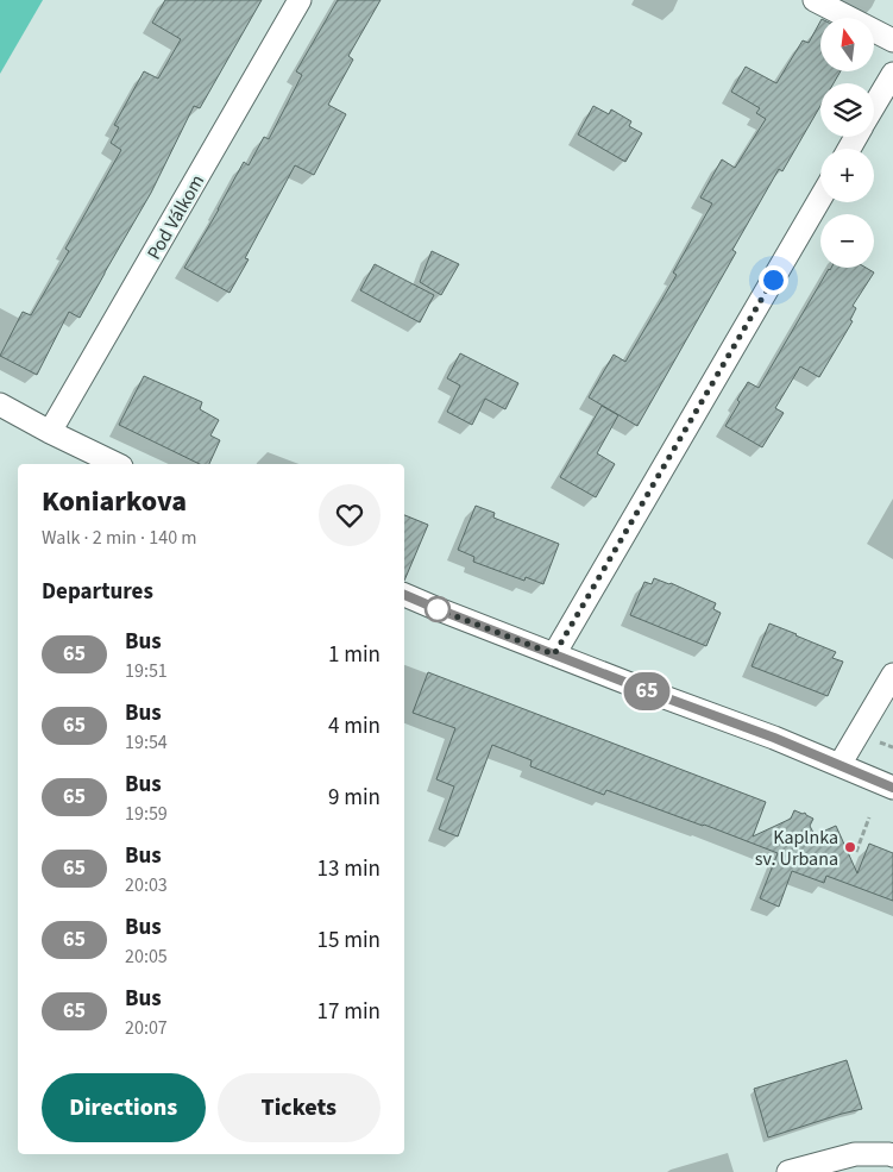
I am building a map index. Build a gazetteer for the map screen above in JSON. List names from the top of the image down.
{
  "streets": {
    "street": ["Pod Válkom"]
  },
  "places": ["Kaplnka sv. Urbana"],
  "lines": ["bus line 65"],
  "north": "top",
  "page": {
    "on_map": "65",
    "map_buttons": ["+", "−"],
    "heading": [
      ["Koniarkova", "Walk · 2 min · 140 m"],
      "Departures"
    ],
    "list": [
      {
        "mark": "65",
        "name": "Bus",
        "note": "19:51",
        "value": "1 min"
      },
      {
        "mark": "65",
        "name": "Bus",
        "note": "19:54",
        "value": "4 min"
      },
      {
        "mark": "65",
        "name": "Bus",
        "note": "19:59",
        "value": "9 min"
      },
      {
        "mark": "65",
        "name": "Bus",
        "note": "20:03",
        "value": "13 min"
      },
      {
        "mark": "65",
        "name": "Bus",
        "note": "20:05",
        "value": "15 min"
      },
      {
        "mark": "65",
        "name": "Bus",
        "note": "20:07",
        "value": "17 min"
      }
    ],
    "buttons": ["Directions", "Tickets"]
  }
}
